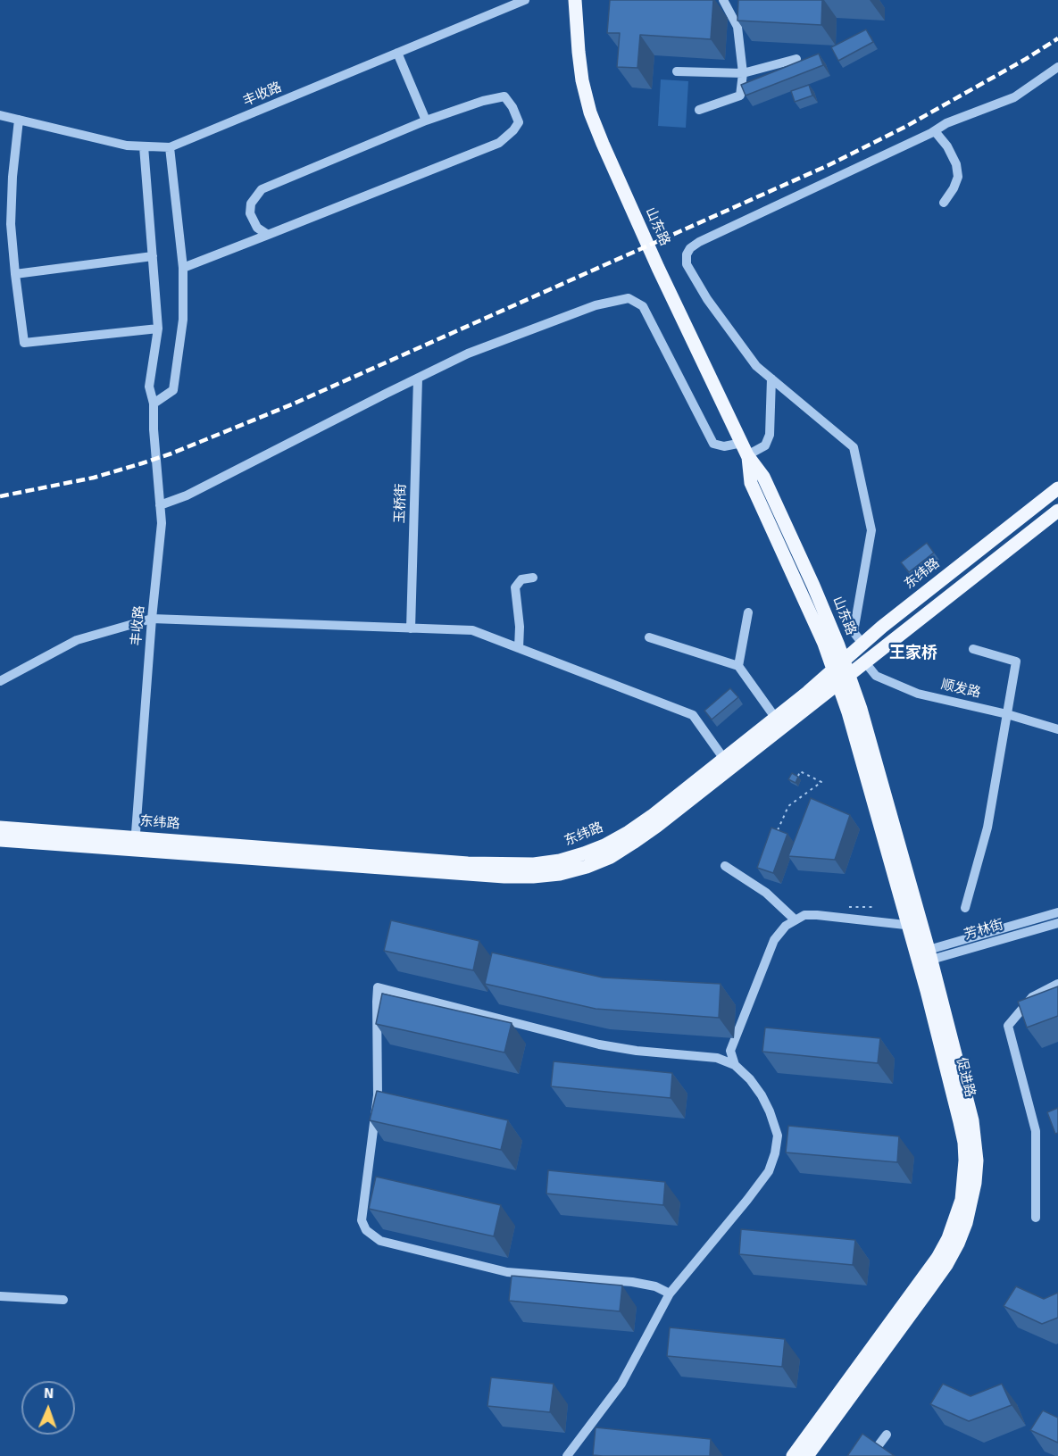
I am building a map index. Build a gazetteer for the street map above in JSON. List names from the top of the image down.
{
  "streets": {
    "main road": ["山东路", "东纬路", "促进路"],
    "street": [
      "丰收路",
      "玉桥街",
      "顺发路",
      "芳林街"
    ]
  },
  "crossings": [
    ["丰收路", "东纬路"],
    ["山东路", "东纬路"],
    ["山东路", "促进路"],
    ["东纬路", "顺发路"],
    ["东纬路", "促进路"],
    ["芳林街", "促进路"]
  ],
  "districts": ["王家桥"],
  "north": "top"
}
